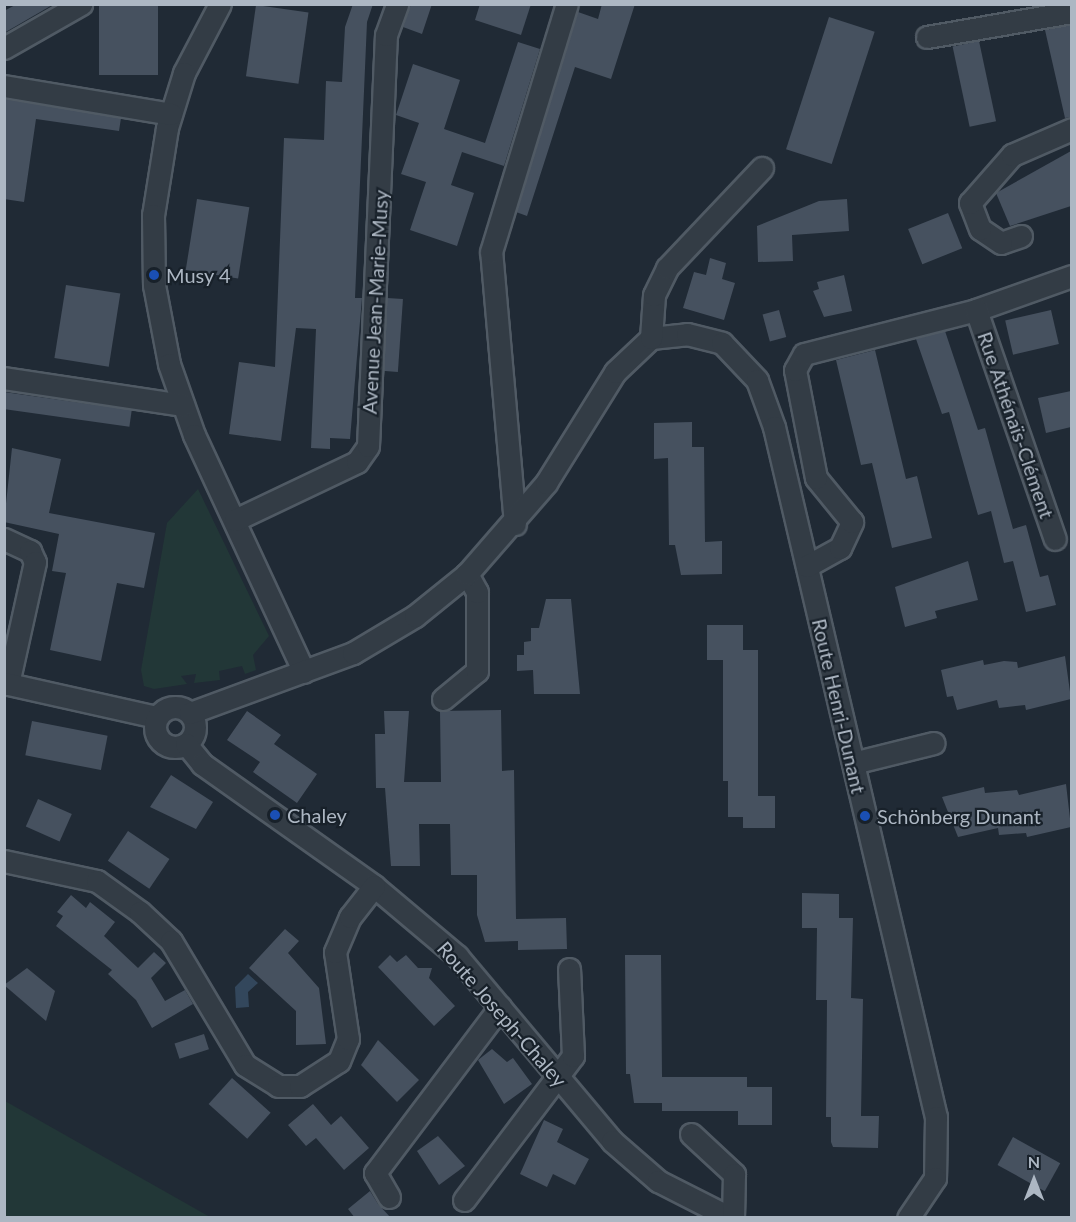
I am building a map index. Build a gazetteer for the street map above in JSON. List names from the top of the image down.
{
  "streets": {
    "street": [
      "Avenue Jean-Marie-Musy",
      "Rue Athénaïs-Clément",
      "Route Henri-Dunant",
      "Route Joseph-Chaley"
    ]
  },
  "crossings": [
    ["Rue Athénaïs-Clément", "Route Henri-Dunant"]
  ],
  "places": ["Musy 4", "Chaley", "Schönberg Dunant"],
  "north": "top"
}
